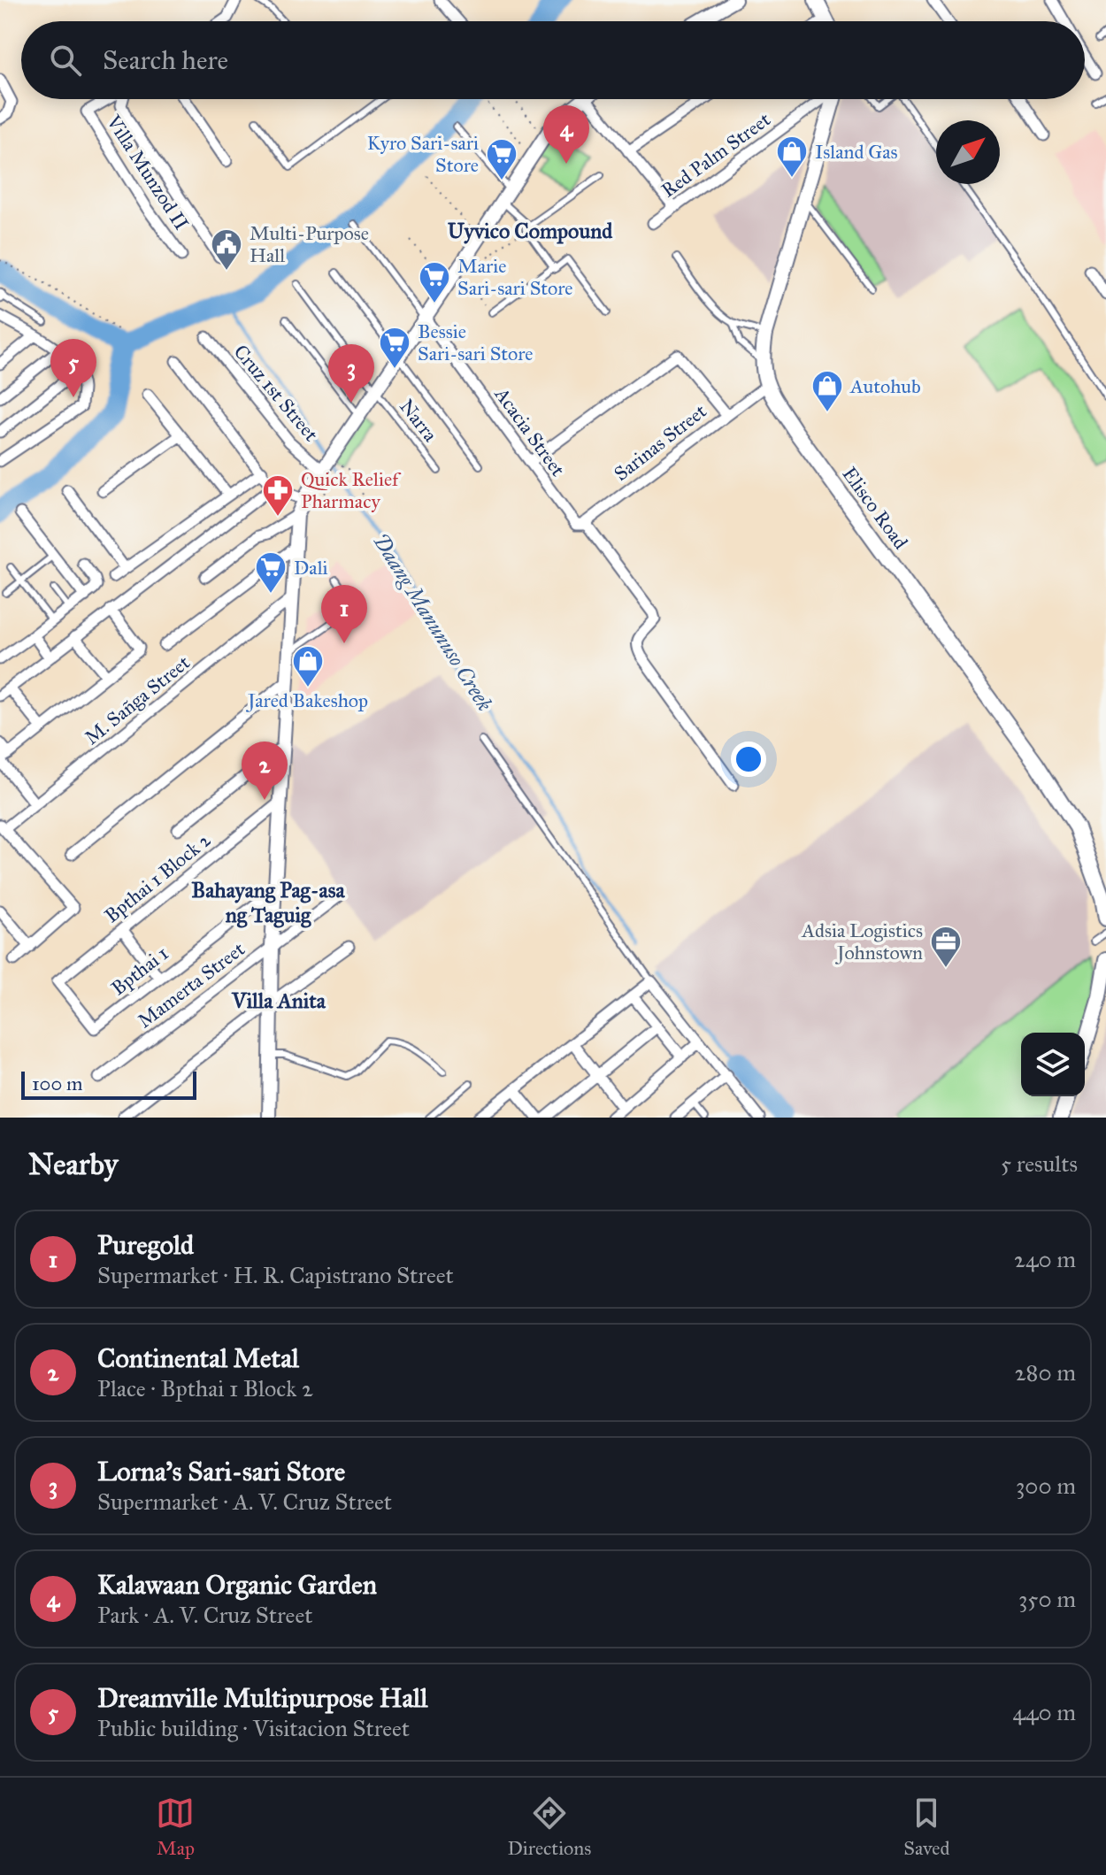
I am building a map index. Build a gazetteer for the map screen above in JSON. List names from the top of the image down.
{
  "streets": {
    "main road": ["Elisco Road"],
    "street": [
      "Red Palm Street",
      "Villa Munzod II",
      "Cruz 1st Street",
      "Acacia Street",
      "Sarinas Street",
      "M. Sañga Street",
      "Bpthai 1 Block 2",
      "Bpthai 1",
      "Mamerta Street"
    ],
    "lane": ["Narra"]
  },
  "crossings": [
    ["Acacia Street", "Sarinas Street"],
    ["Sarinas Street", "Elisco Road"],
    ["Bpthai 1 Block 2", "Bpthai 1"]
  ],
  "districts": ["Uyvico Compound", "Bahayang Pag-asa ng Taguig", "Villa Anita"],
  "water": ["Daang Manunuso Creek"],
  "places": {
    "shop": ["Island Gas", "Autohub", "Jared Bakeshop"],
    "supermarket": [
      "Kyro Sari-sari Store",
      "Marie Sari-sari Store",
      "Bessie Sari-sari Store",
      "Dali"
    ],
    "public building": ["Multi-Purpose Hall"],
    "pharmacy": ["Quick Relief Pharmacy"],
    "office": ["Adsia Logistics Johnstown"]
  },
  "scale_bar": "100 m",
  "north": "top right",
  "page": {
    "search": "Search here",
    "pins": [
      "4",
      "5",
      "3",
      "1",
      "2"
    ],
    "scale": "100 m",
    "heading": ["Nearby", "5 results"],
    "list": [
      {
        "mark": "1",
        "name": "Puregold",
        "note": "Supermarket · H. R. Capistrano Street",
        "value": "240 m"
      },
      {
        "mark": "2",
        "name": "Continental Metal",
        "note": "Place · Bpthai 1 Block 2",
        "value": "280 m"
      },
      {
        "mark": "3",
        "name": "Lorna's Sari-sari Store",
        "note": "Supermarket · A. V. Cruz Street",
        "value": "300 m"
      },
      {
        "mark": "4",
        "name": "Kalawaan Organic Garden",
        "note": "Park · A. V. Cruz Street",
        "value": "350 m"
      },
      {
        "mark": "5",
        "name": "Dreamville Multipurpose Hall",
        "note": "Public building · Visitacion Street",
        "value": "440 m"
      }
    ],
    "nav": ["Map", "Directions", "Saved"]
  }
}
